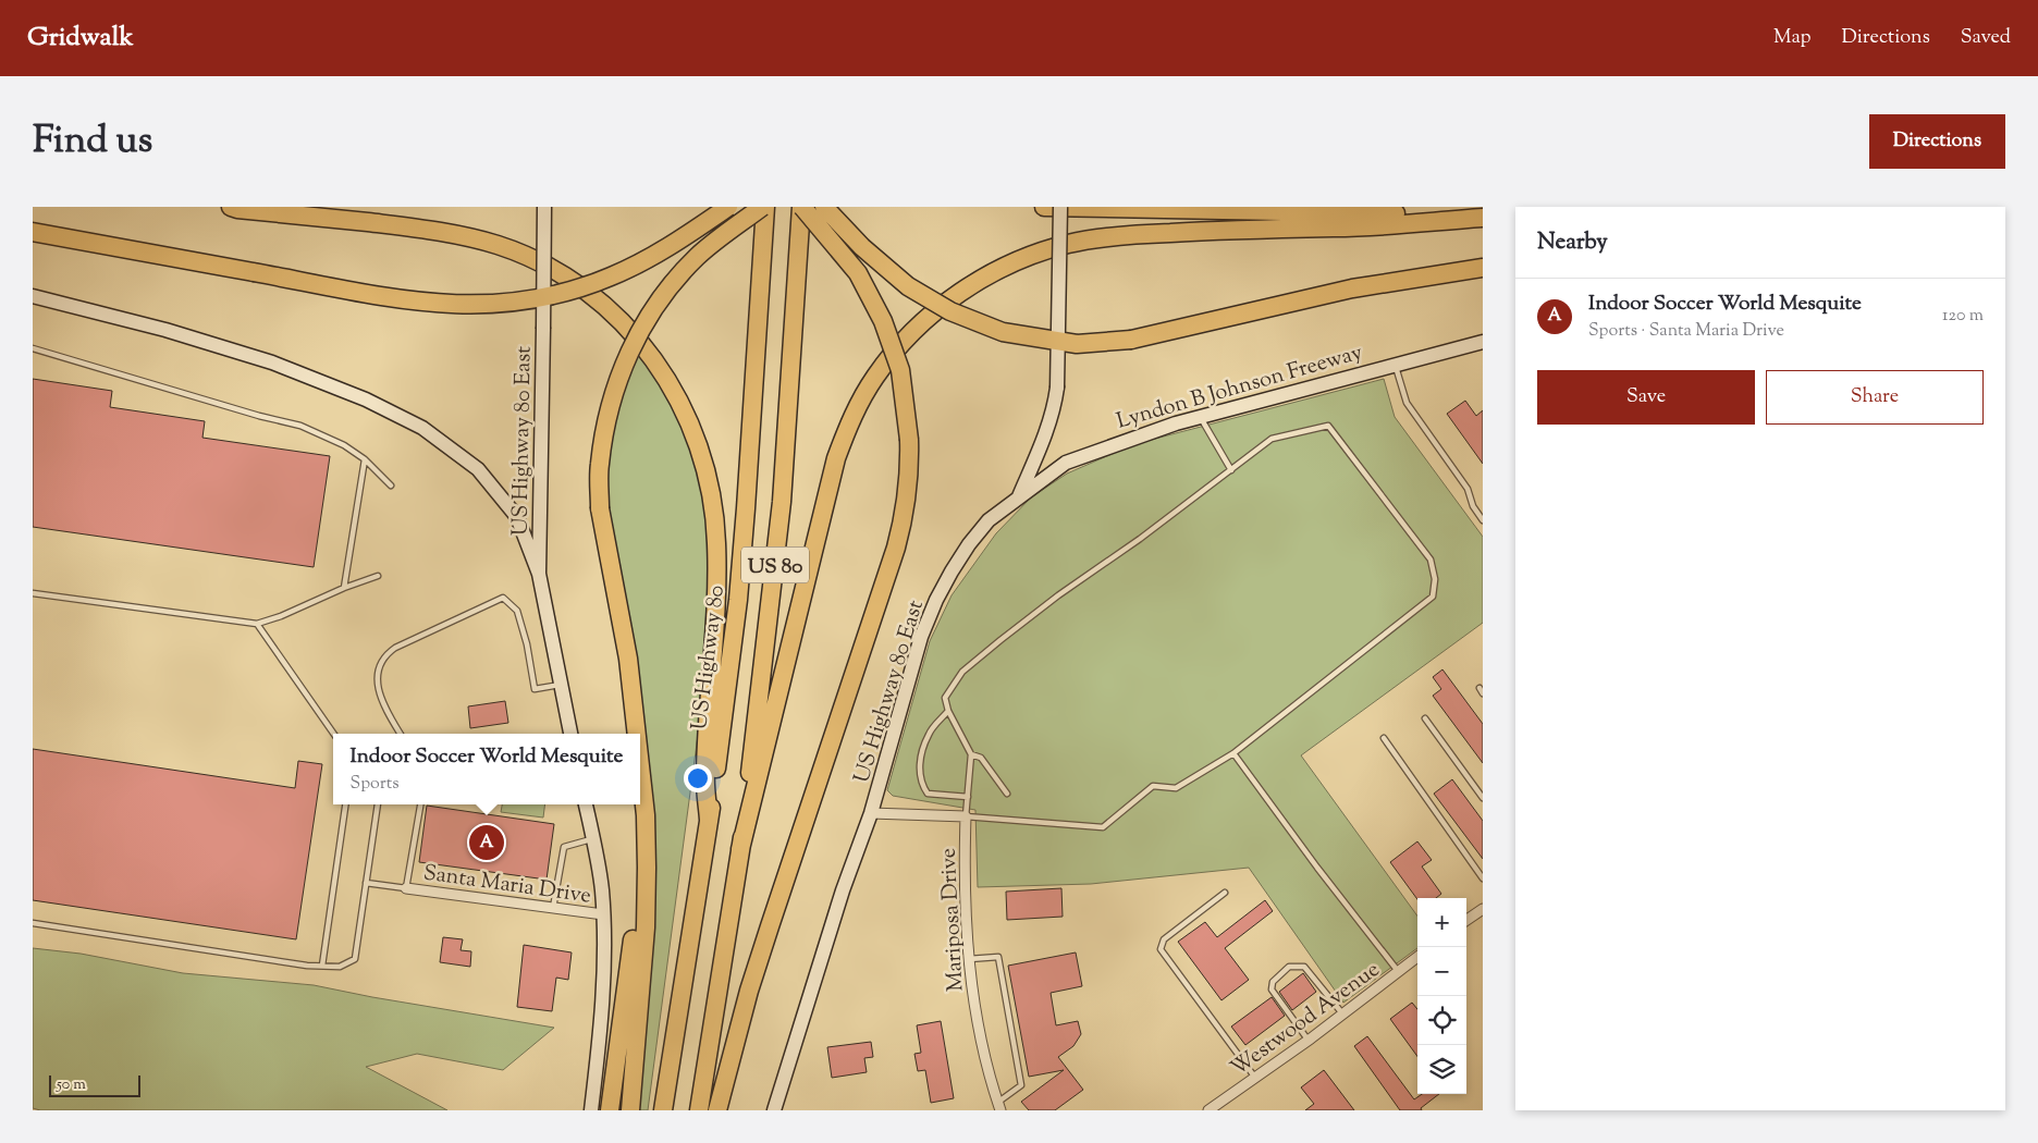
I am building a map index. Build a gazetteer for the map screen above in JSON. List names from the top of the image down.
{
  "streets": {
    "highway": ["US 80", "US Highway 80"],
    "main road": ["Lyndon B Johnson Freeway", "US Highway 80 East"],
    "street": ["Santa Maria Drive", "Mariposa Drive", "Westwood Avenue"]
  },
  "crossings": [
    ["Lyndon B Johnson Freeway", "US Highway 80 East"],
    ["US Highway 80 East", "Mariposa Drive"]
  ],
  "scale_bar": "50 m",
  "page": {
    "header": "Gridwalk",
    "nav": ["Map", "Directions", "Saved"],
    "title": "Find us",
    "buttons": [
      "Directions",
      ["Save", "Share"]
    ],
    "heading": "Nearby",
    "list": [
      {
        "mark": "A",
        "name": "Indoor Soccer World Mesquite",
        "note": "Sports · Santa Maria Drive",
        "value": "120 m"
      }
    ],
    "popup": ["Indoor Soccer World Mesquite", "Sports"],
    "pins": "A",
    "map_buttons": ["+", "−"],
    "scale": "50 m"
  }
}
